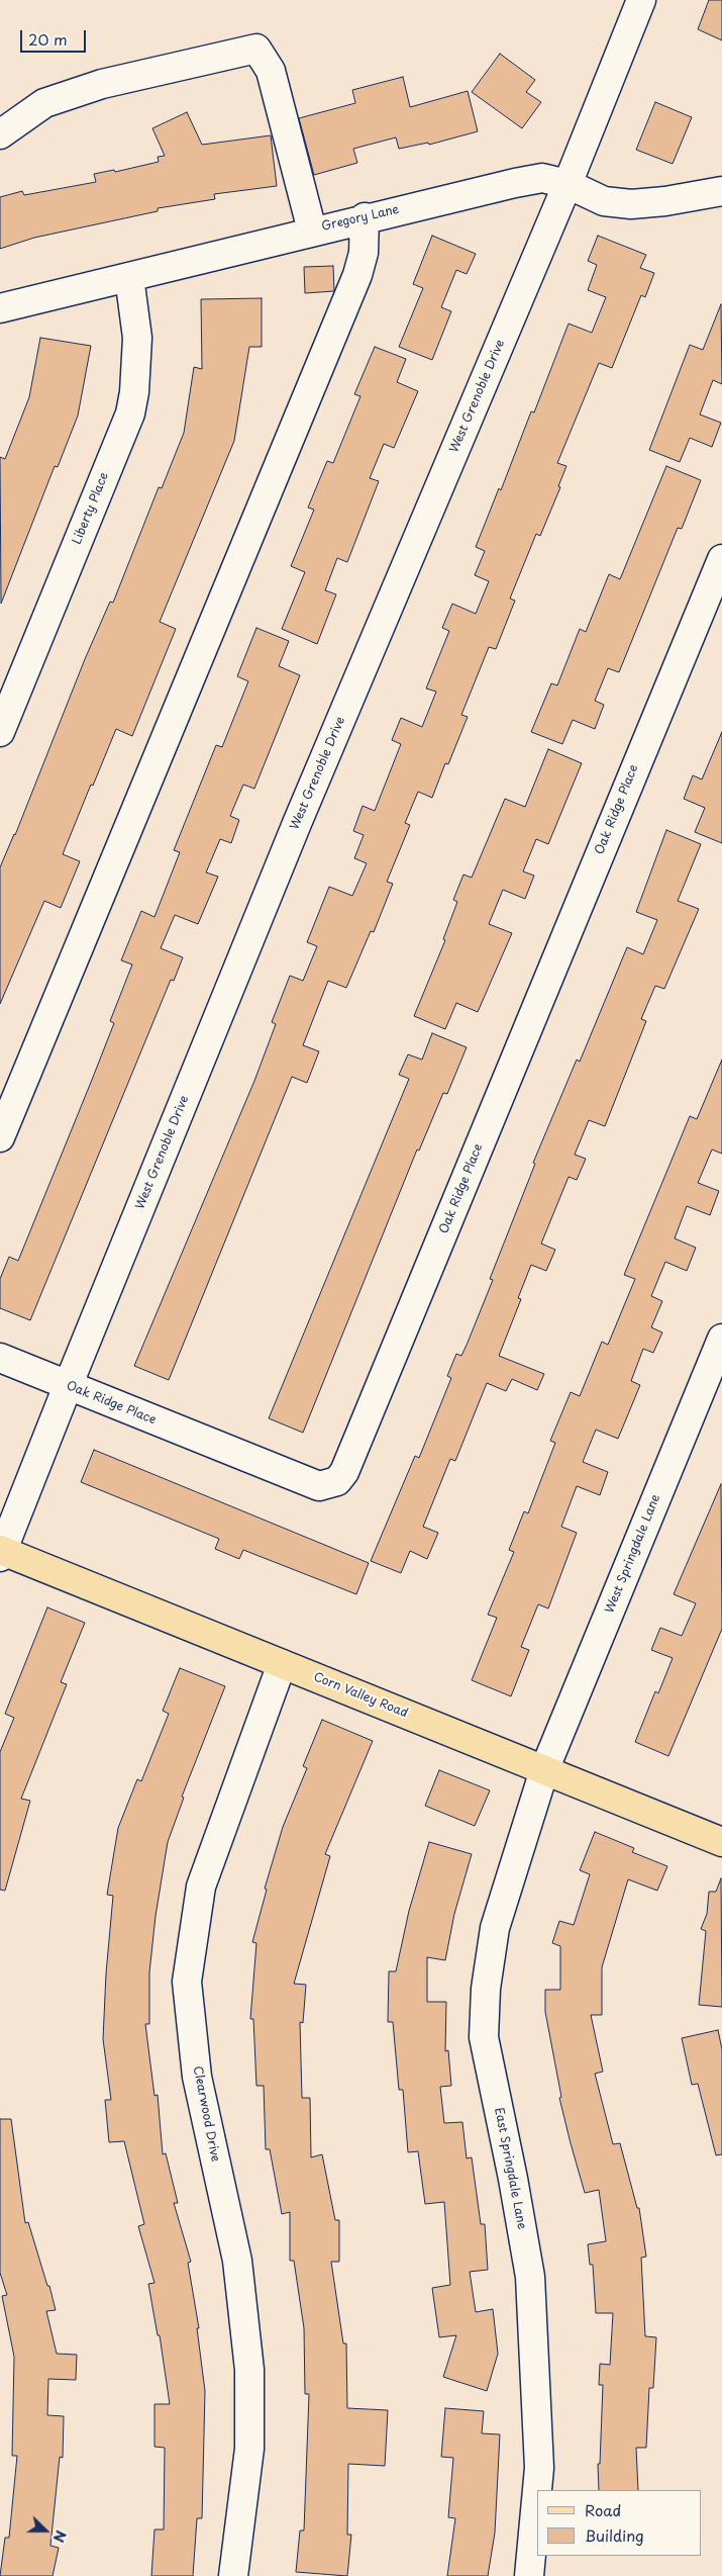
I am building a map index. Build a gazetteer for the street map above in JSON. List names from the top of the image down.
{
  "streets": {
    "main road": ["Corn Valley Road"],
    "street": [
      "Gregory Lane",
      "West Grenoble Drive",
      "Liberty Place",
      "Oak Ridge Place",
      "West Springdale Lane",
      "Clearwood Drive",
      "East Springdale Lane"
    ]
  },
  "crossings": [
    ["Gregory Lane", "West Grenoble Drive"],
    ["Gregory Lane", "Liberty Place"],
    ["West Grenoble Drive", "Oak Ridge Place"],
    ["West Grenoble Drive", "Corn Valley Road"],
    ["West Springdale Lane", "Corn Valley Road"],
    ["West Springdale Lane", "East Springdale Lane"],
    ["Corn Valley Road", "Clearwood Drive"],
    ["Corn Valley Road", "East Springdale Lane"]
  ],
  "legend": ["Road", "Building"],
  "scale_bar": "20 m",
  "north": "right"
}
